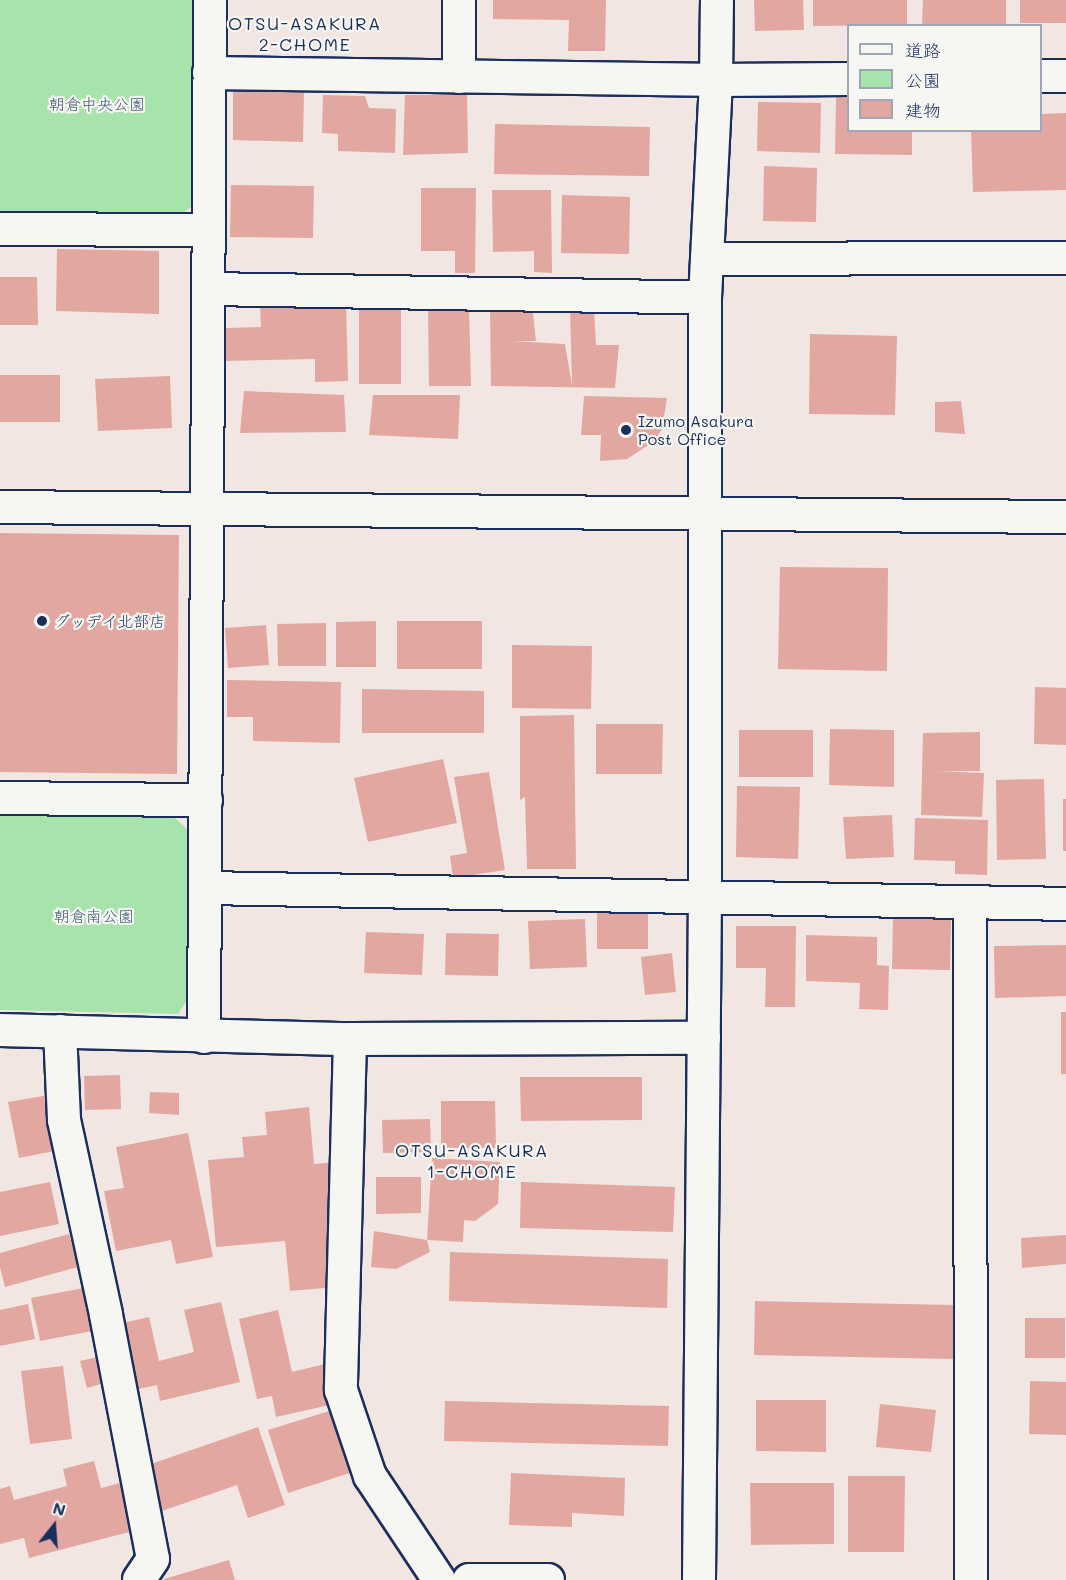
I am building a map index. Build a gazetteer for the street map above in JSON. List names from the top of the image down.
{
  "districts": ["OTSU-ASAKURA 2-CHOME", "OTSU-ASAKURA 1-CHOME"],
  "parks": ["朝倉中央公園", "朝倉南公園"],
  "places": ["Izumo Asakura Post Office", "グッデイ北部店"],
  "legend": ["道路", "公園", "建物"],
  "north": "top"
}
